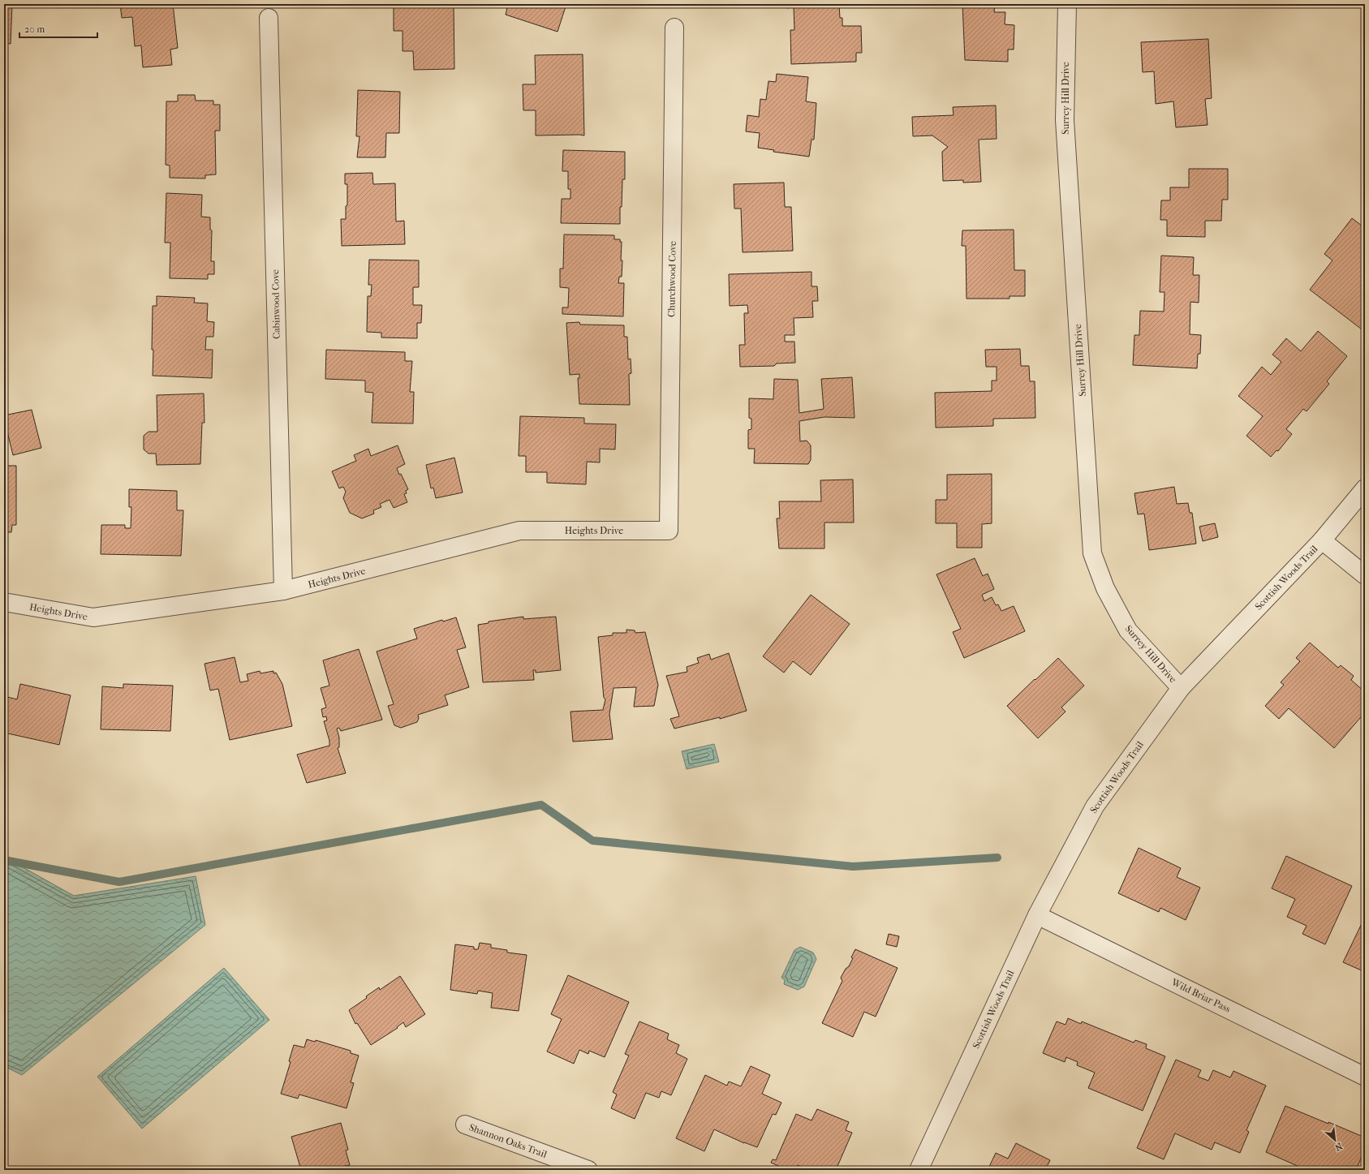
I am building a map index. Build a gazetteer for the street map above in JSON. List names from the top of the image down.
{
  "streets": {
    "street": [
      "Surrey Hill Drive",
      "Churchwood Cove",
      "Cabinwood Cove",
      "Heights Drive",
      "Scottish Woods Trail",
      "Wild Briar Pass",
      "Shannon Oaks Trail"
    ]
  },
  "crossings": [
    ["Surrey Hill Drive", "Scottish Woods Trail"],
    ["Churchwood Cove", "Heights Drive"],
    ["Cabinwood Cove", "Heights Drive"],
    ["Scottish Woods Trail", "Wild Briar Pass"]
  ],
  "scale_bar": "20 m",
  "north": "bottom right"
}
